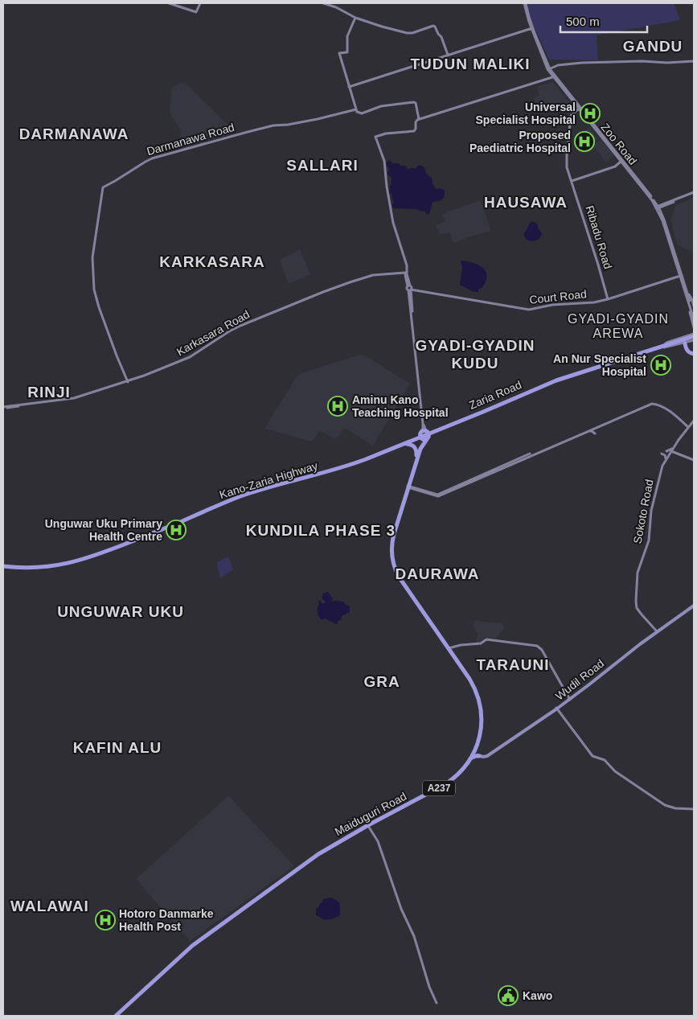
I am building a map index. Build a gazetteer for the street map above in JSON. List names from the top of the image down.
{
  "streets": {
    "highway": [
      "Zaria Road",
      "Kano-Zaria Highway",
      "A237",
      "Maiduguri Road"
    ],
    "main road": ["Wudil Road"],
    "street": [
      "Darmanawa Road",
      "Zoo Road",
      "Ribadu Road",
      "Court Road",
      "Karkasara Road",
      "Sokoto Road"
    ]
  },
  "crossings": [
    ["Darmanawa Road", "Karkasara Road"],
    ["Zoo Road", "Ribadu Road"],
    ["Zoo Road", "Court Road"],
    ["Ribadu Road", "Court Road"],
    ["Zaria Road", "Kano-Zaria Highway"],
    ["Zaria Road", "Maiduguri Road"],
    ["Kano-Zaria Highway", "Maiduguri Road"],
    ["Sokoto Road", "Wudil Road"]
  ],
  "districts": [
    "GANDU",
    "TUDUN MALIKI",
    "DARMANAWA",
    "SALLARI",
    "HAUSAWA",
    "KARKASARA",
    "GYADI-GYADIN AREWA",
    "GYADI-GYADIN KUDU",
    "RINJI",
    "KUNDILA PHASE 3",
    "DAURAWA",
    "UNGUWAR UKU",
    "TARAUNI",
    "GRA",
    "KAFIN ALU",
    "WALAWAI"
  ],
  "places": {
    "hospital": [
      "Universal Specialist Hospital",
      "Proposed Paediatric Hospital",
      "An Nur Specialist Hospital",
      "Aminu Kano Teaching Hospital",
      "Unguwar Uku Primary Health Centre",
      "Hotoro Danmarke Health Post"
    ],
    "public building": ["Kawo"]
  },
  "scale_bar": "500 m"
}
